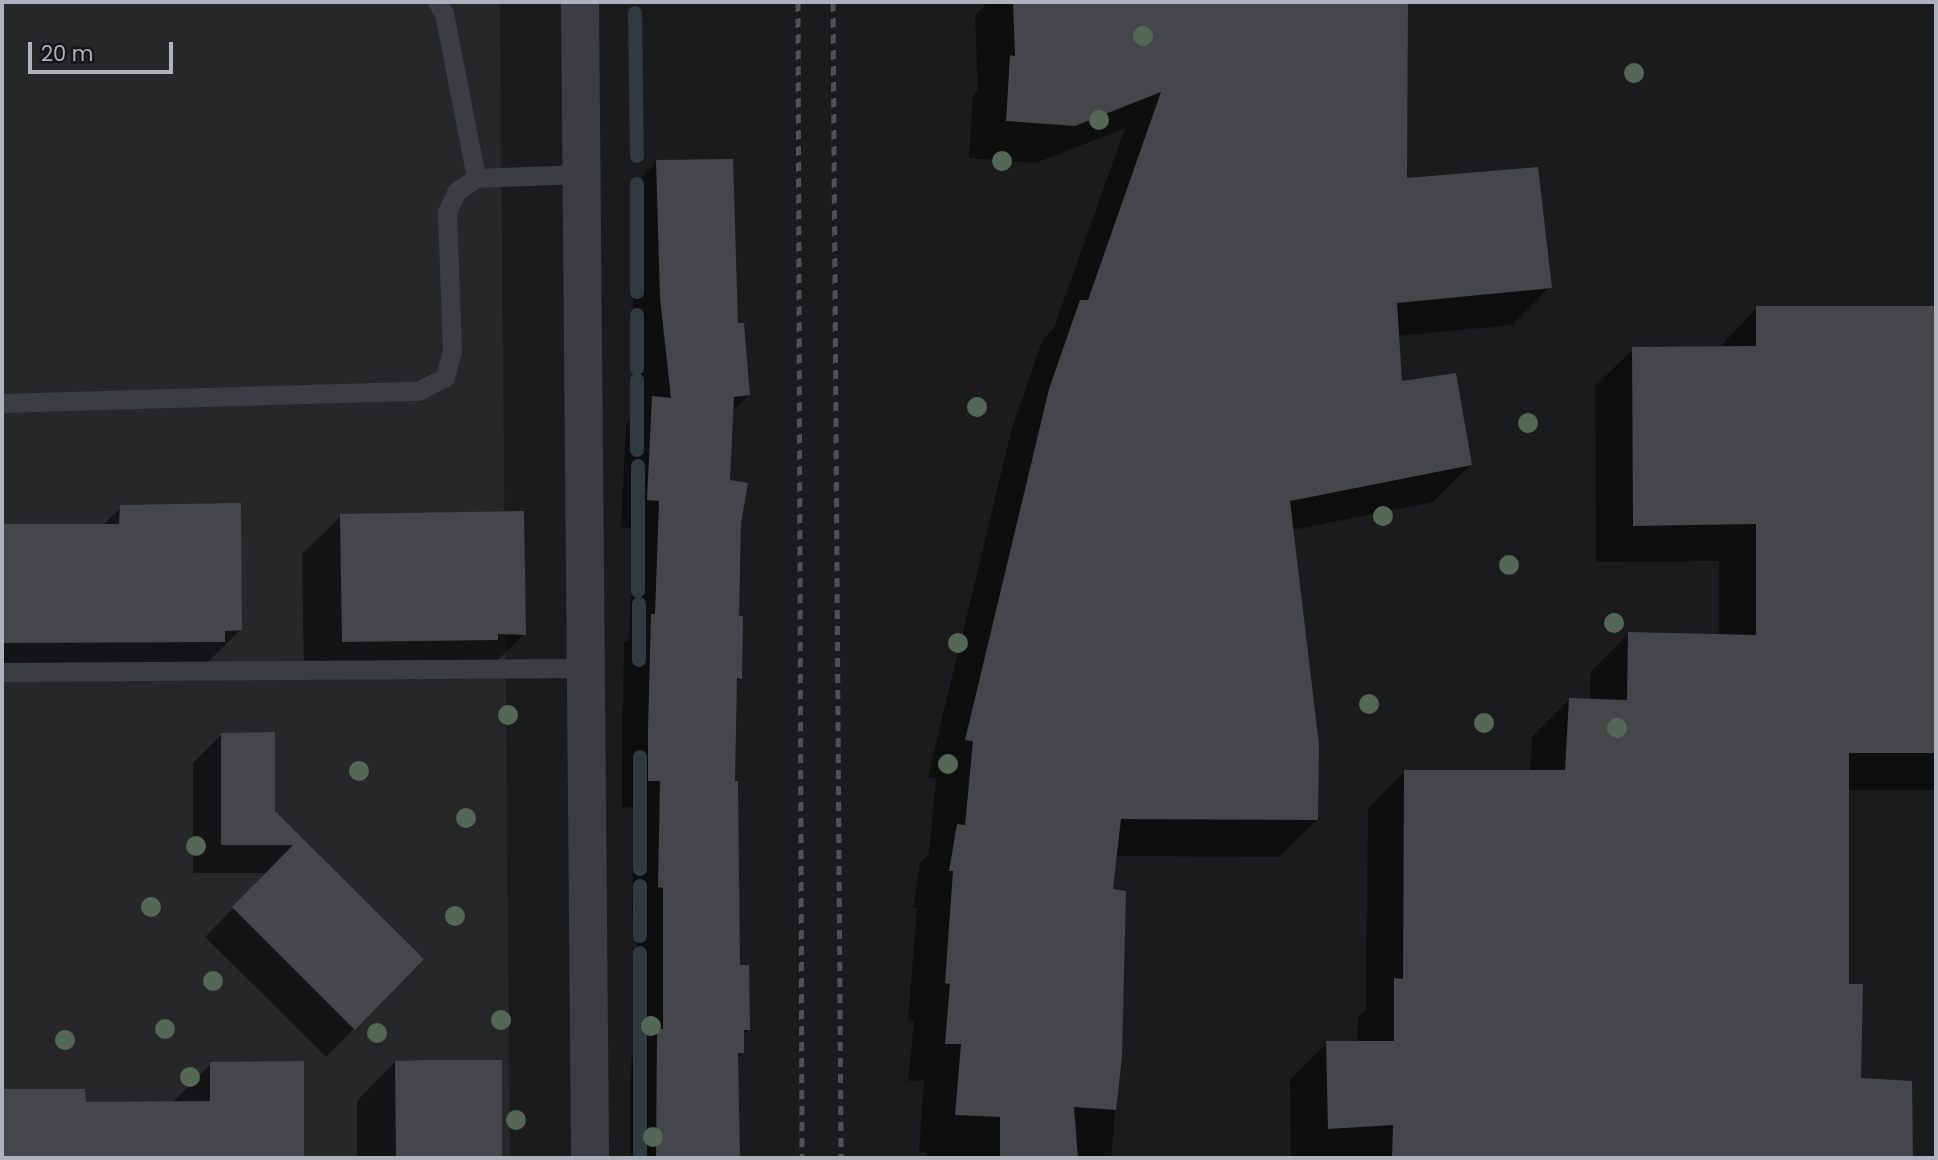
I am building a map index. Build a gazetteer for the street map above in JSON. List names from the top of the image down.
{
  "scale_bar": "20 m"
}
